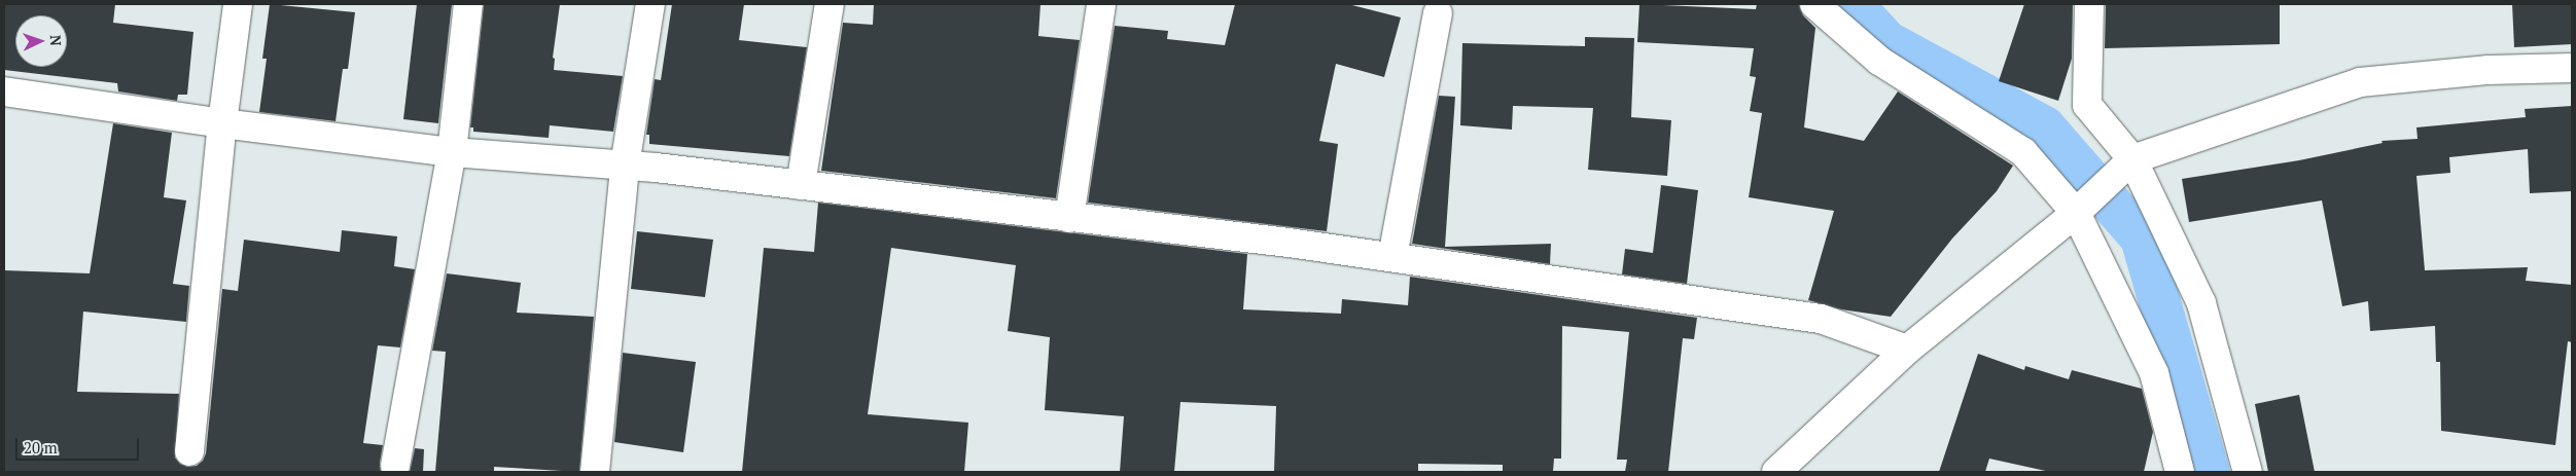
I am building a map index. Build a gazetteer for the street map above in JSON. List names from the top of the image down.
{
  "scale_bar": "20 m",
  "north": "right"
}
